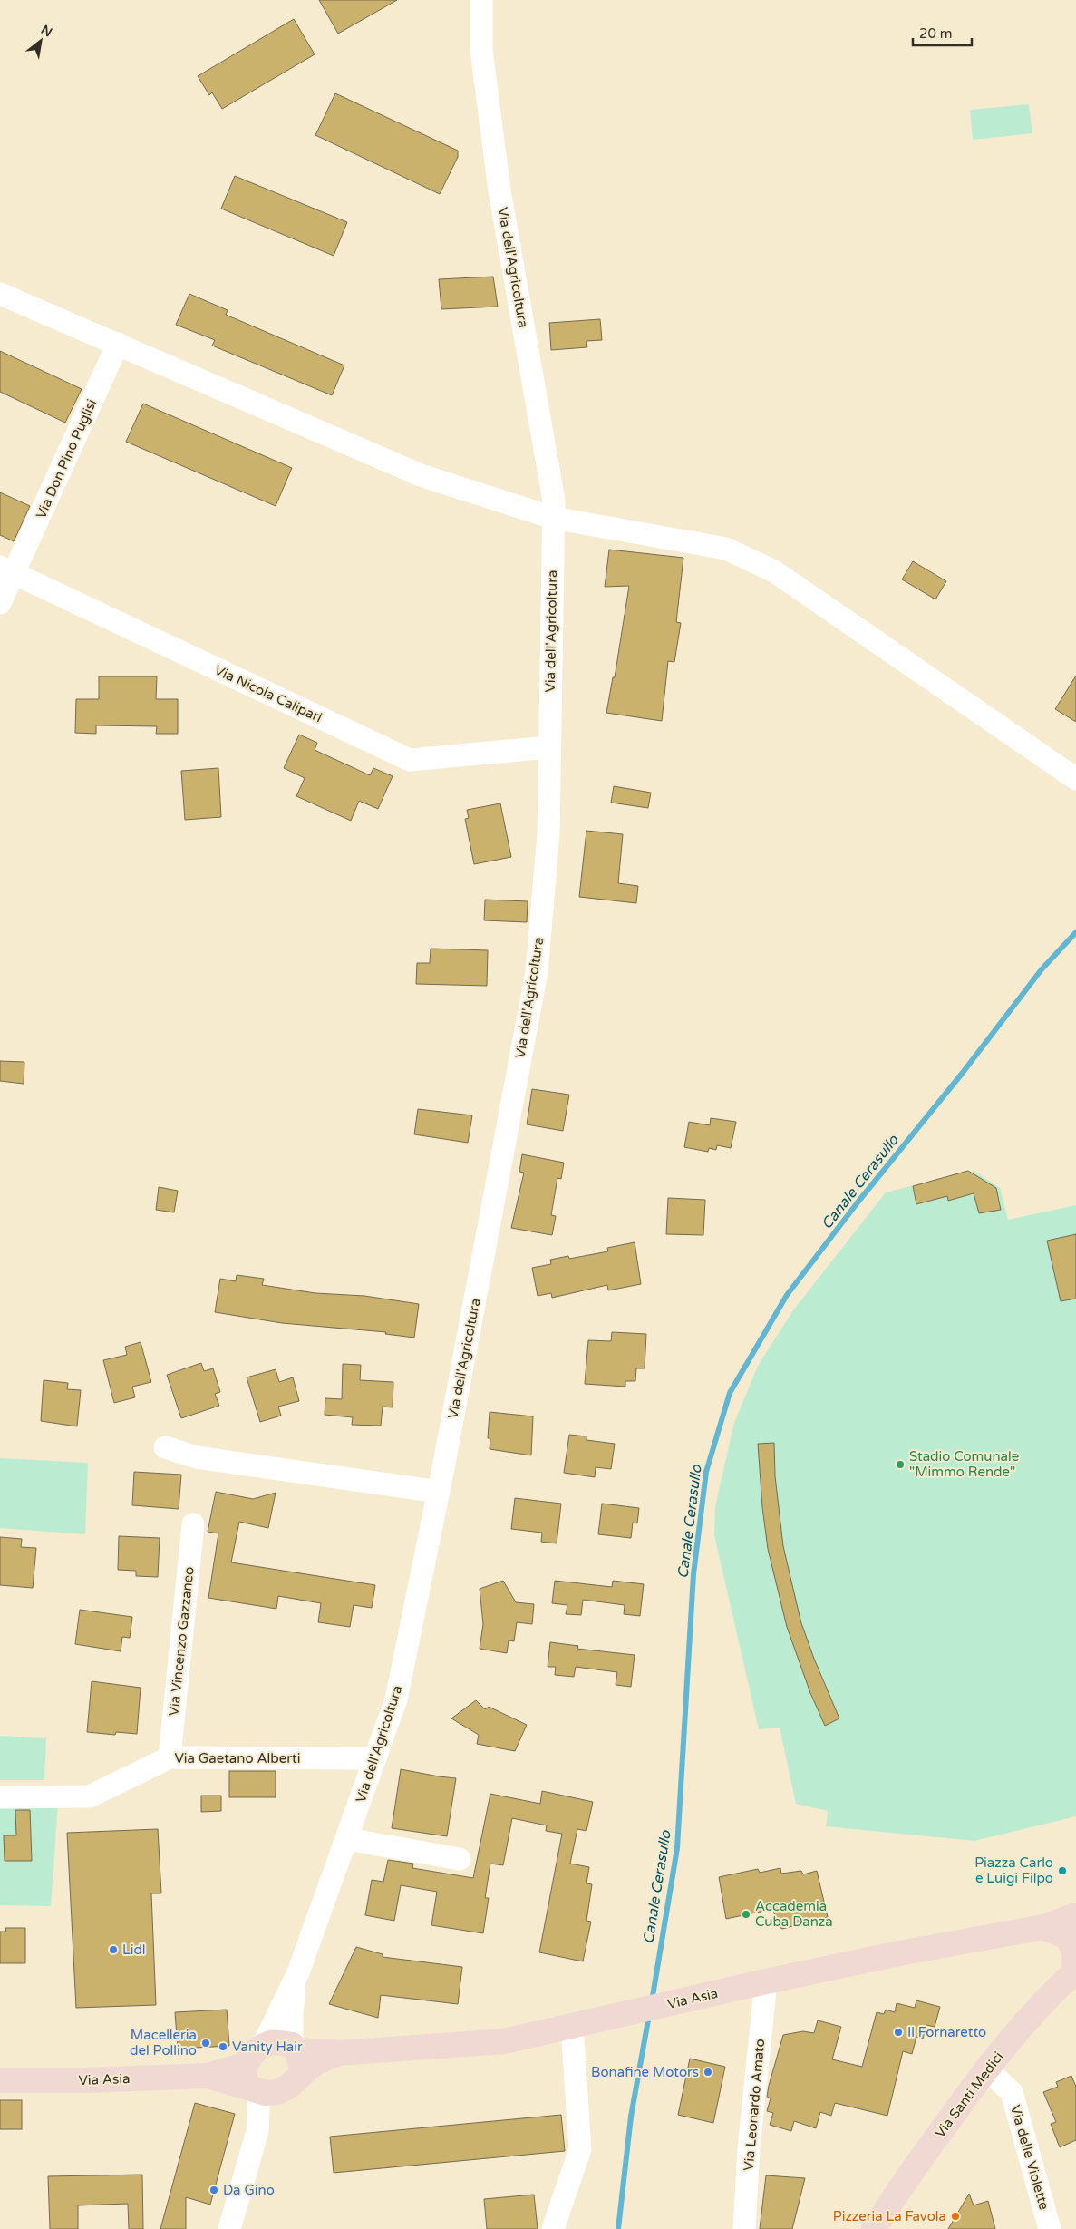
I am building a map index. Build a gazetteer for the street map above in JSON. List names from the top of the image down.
{
  "streets": {
    "street": [
      "Via dell'Agricoltura",
      "Via Don Pino Puglisi",
      "Via Nicola Calipari",
      "Via Vincenzo Gazzaneo",
      "Via Gaetano Alberti",
      "Via Asia",
      "Via Santi Medici",
      "Via Leonardo Amato",
      "Via delle Violette"
    ]
  },
  "crossings": [
    ["Via dell'Agricoltura", "Via Nicola Calipari"],
    ["Via dell'Agricoltura", "Via Gaetano Alberti"],
    ["Via dell'Agricoltura", "Via Asia"],
    ["Via Don Pino Puglisi", "Via Nicola Calipari"],
    ["Via Vincenzo Gazzaneo", "Via Gaetano Alberti"],
    ["Via Asia", "Via Leonardo Amato"],
    ["Via Santi Medici", "Via delle Violette"]
  ],
  "water": ["Canale Cerasullo"],
  "places": [
    "Stadio Comunale \"Mimmo Rende\"",
    "Piazza Carlo e Luigi Filpo",
    "Accademia Cuba Danza",
    "Lidl",
    "Il Fornaretto",
    "Macelleria del Pollino",
    "Vanity Hair",
    "Bonafine Motors",
    "Da Gino",
    "Pizzeria La Favola"
  ],
  "scale_bar": "20 m",
  "north": "top right"
}
